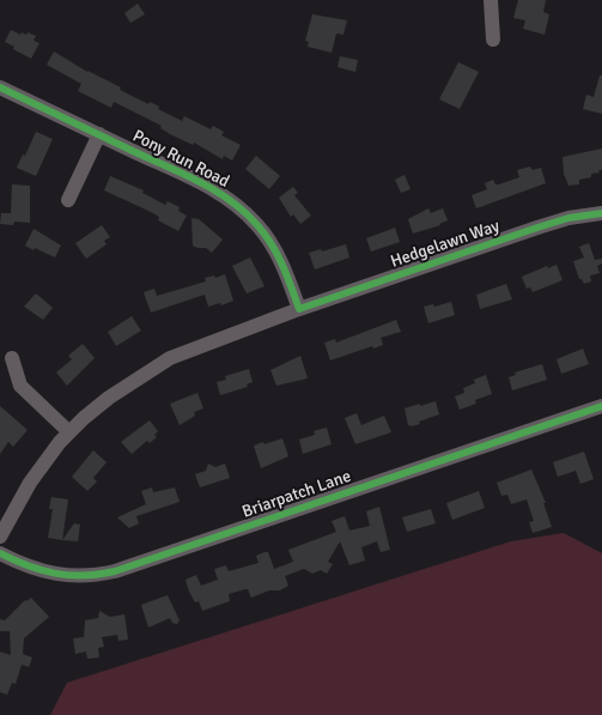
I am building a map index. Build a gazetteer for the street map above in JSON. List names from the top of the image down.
{
  "streets": {
    "street": ["Pony Run Road", "Hedgelawn Way", "Briarpatch Lane"]
  },
  "crossings": [
    ["Pony Run Road", "Hedgelawn Way"]
  ]
}
